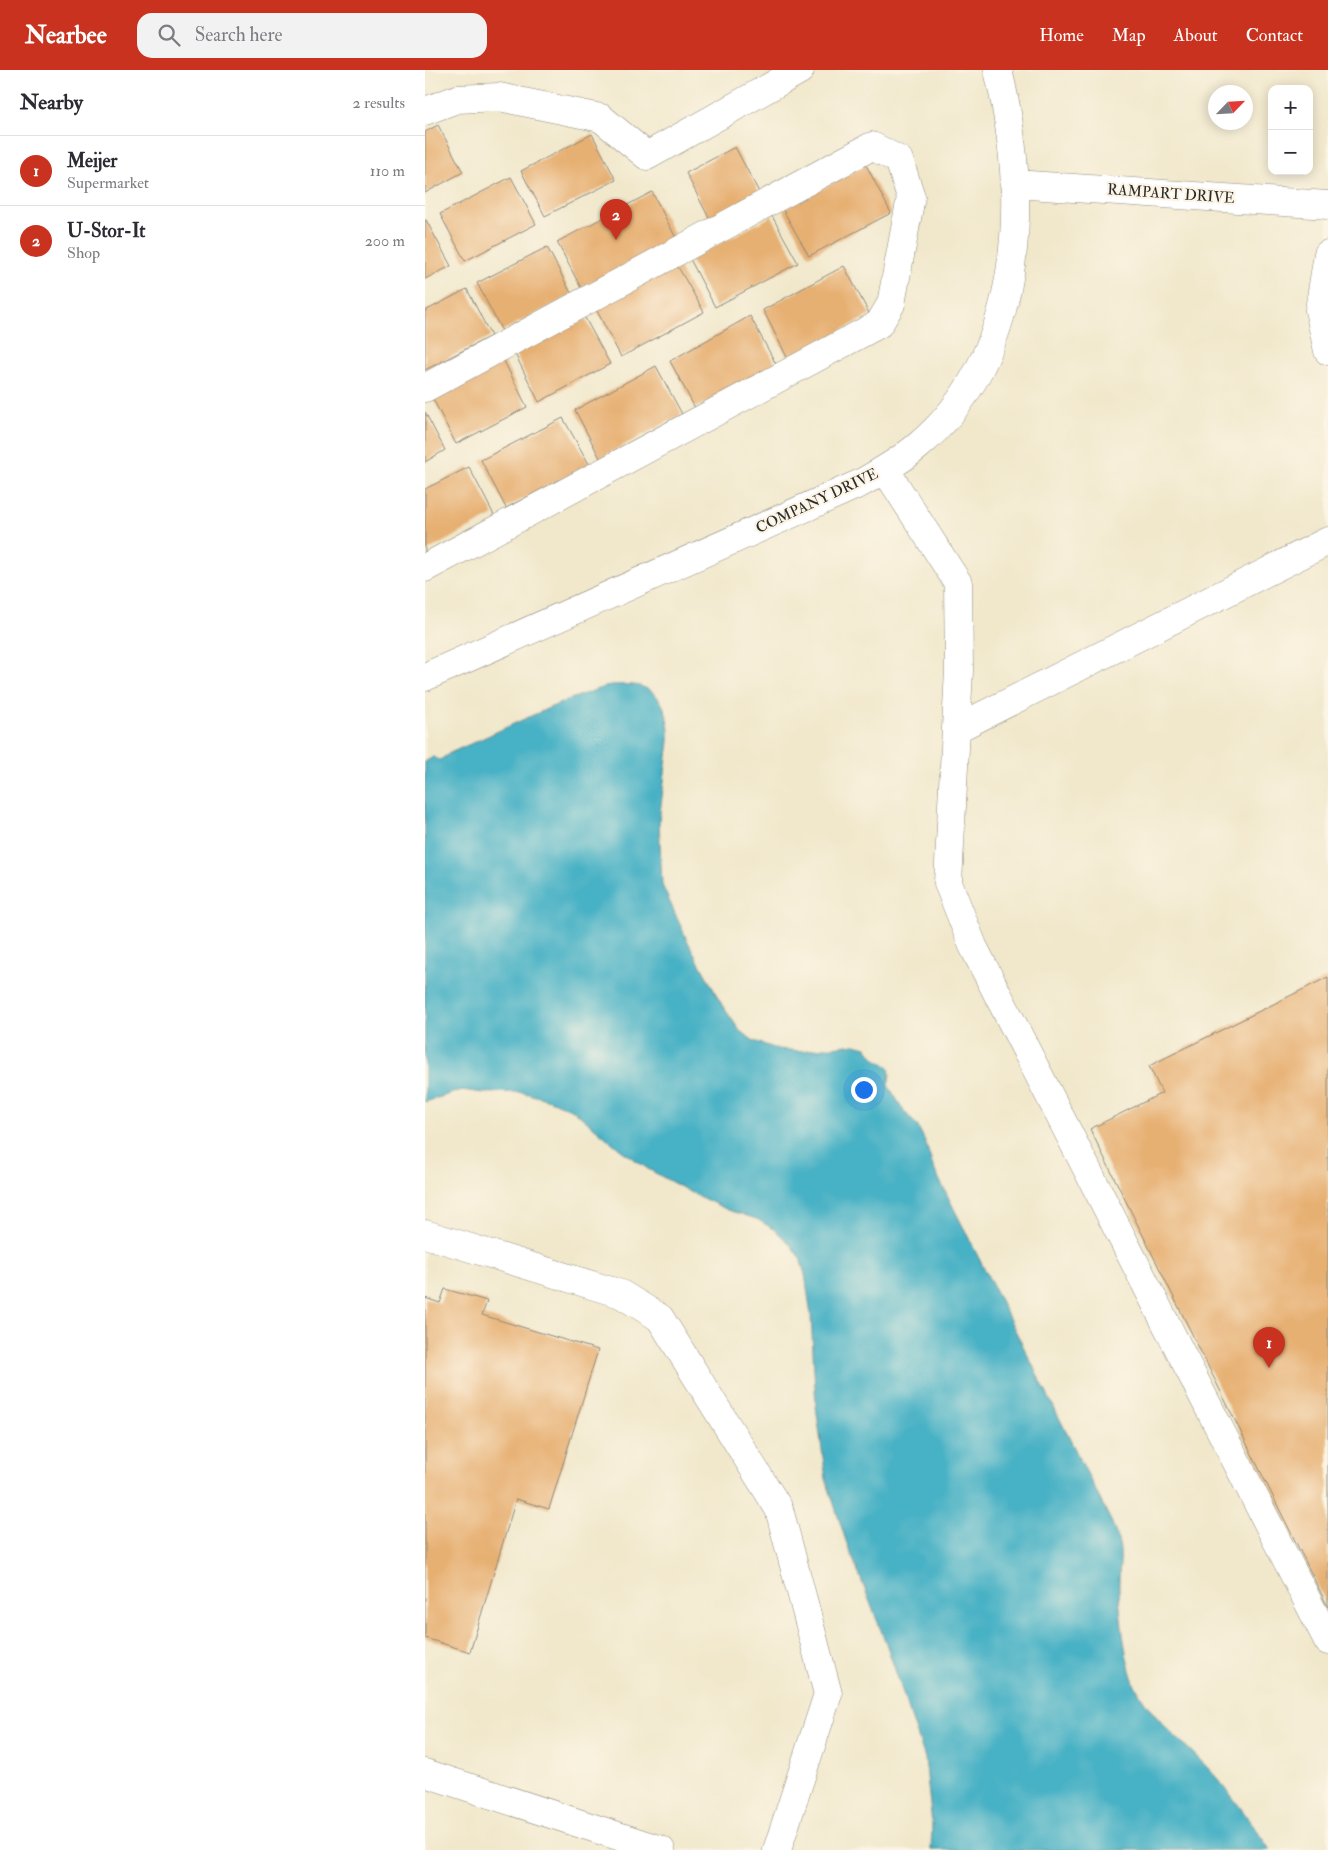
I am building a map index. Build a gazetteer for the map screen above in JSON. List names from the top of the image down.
{
  "streets": {
    "street": ["RAMPART DRIVE", "COMPANY DRIVE"]
  },
  "crossings": [
    ["RAMPART DRIVE", "COMPANY DRIVE"]
  ],
  "north": "top right",
  "page": {
    "header": "Nearbee",
    "search": "Search here",
    "nav": [
      "Home",
      "Map",
      "About",
      "Contact"
    ],
    "heading": ["Nearby", "2 results"],
    "map_buttons": ["+", "−"],
    "list": [
      {
        "mark": "1",
        "name": "Meijer",
        "note": "Supermarket",
        "value": "110 m"
      },
      {
        "mark": "2",
        "name": "U-Stor-It",
        "note": "Shop",
        "value": "200 m"
      }
    ],
    "pins": ["2", "1"]
  }
}
